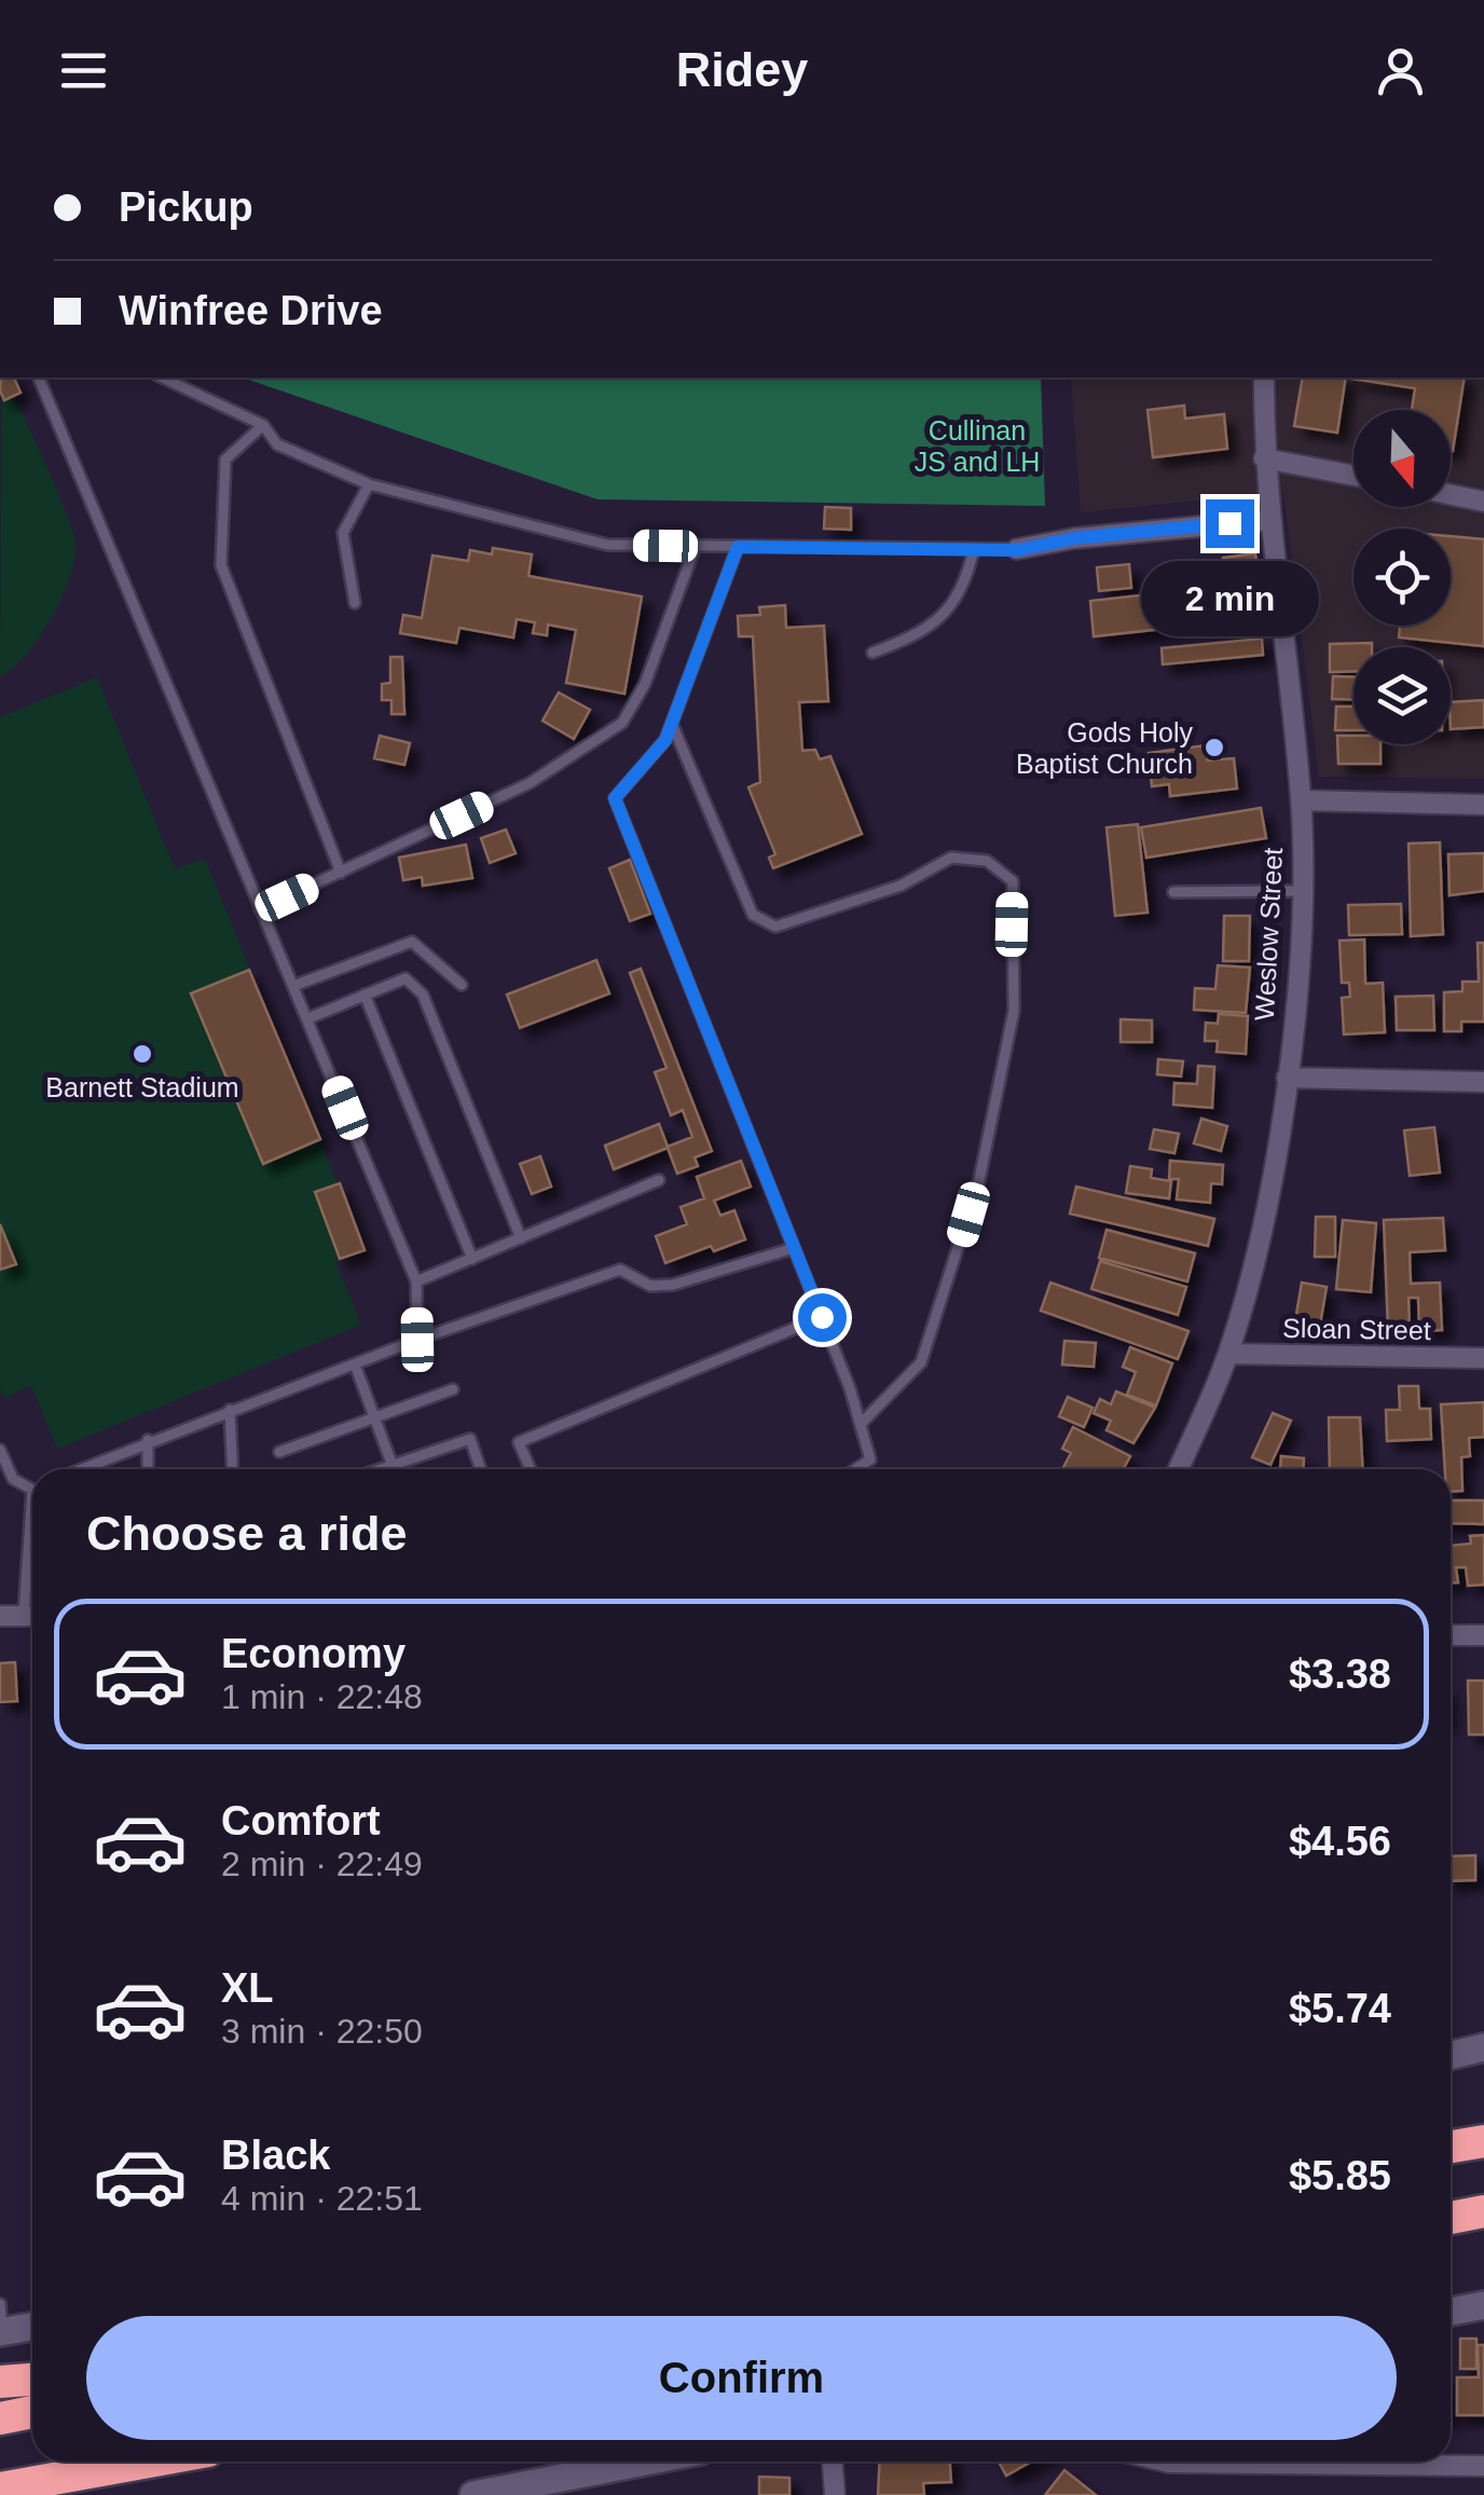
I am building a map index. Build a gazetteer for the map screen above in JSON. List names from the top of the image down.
{
  "streets": {
    "street": ["Weslow Street", "Sloan Street"]
  },
  "crossings": [
    ["Weslow Street", "Sloan Street"]
  ],
  "parks": ["Cullinan JS and LH"],
  "places": ["Gods Holy Baptist Church", "Barnett Stadium"],
  "north": "bottom",
  "page": {
    "header": "Ridey",
    "banner": ["Pickup", "Winfree Drive"],
    "bubble": "2 min",
    "heading": "Choose a ride",
    "list": [
      {
        "name": "Economy",
        "note": "1 min · 22:48",
        "value": "$3.38"
      },
      {
        "name": "Comfort",
        "note": "2 min · 22:49",
        "value": "$4.56"
      },
      {
        "name": "XL",
        "note": "3 min · 22:50",
        "value": "$5.74"
      },
      {
        "name": "Black",
        "note": "4 min · 22:51",
        "value": "$5.85"
      }
    ],
    "buttons": "Confirm"
  }
}
